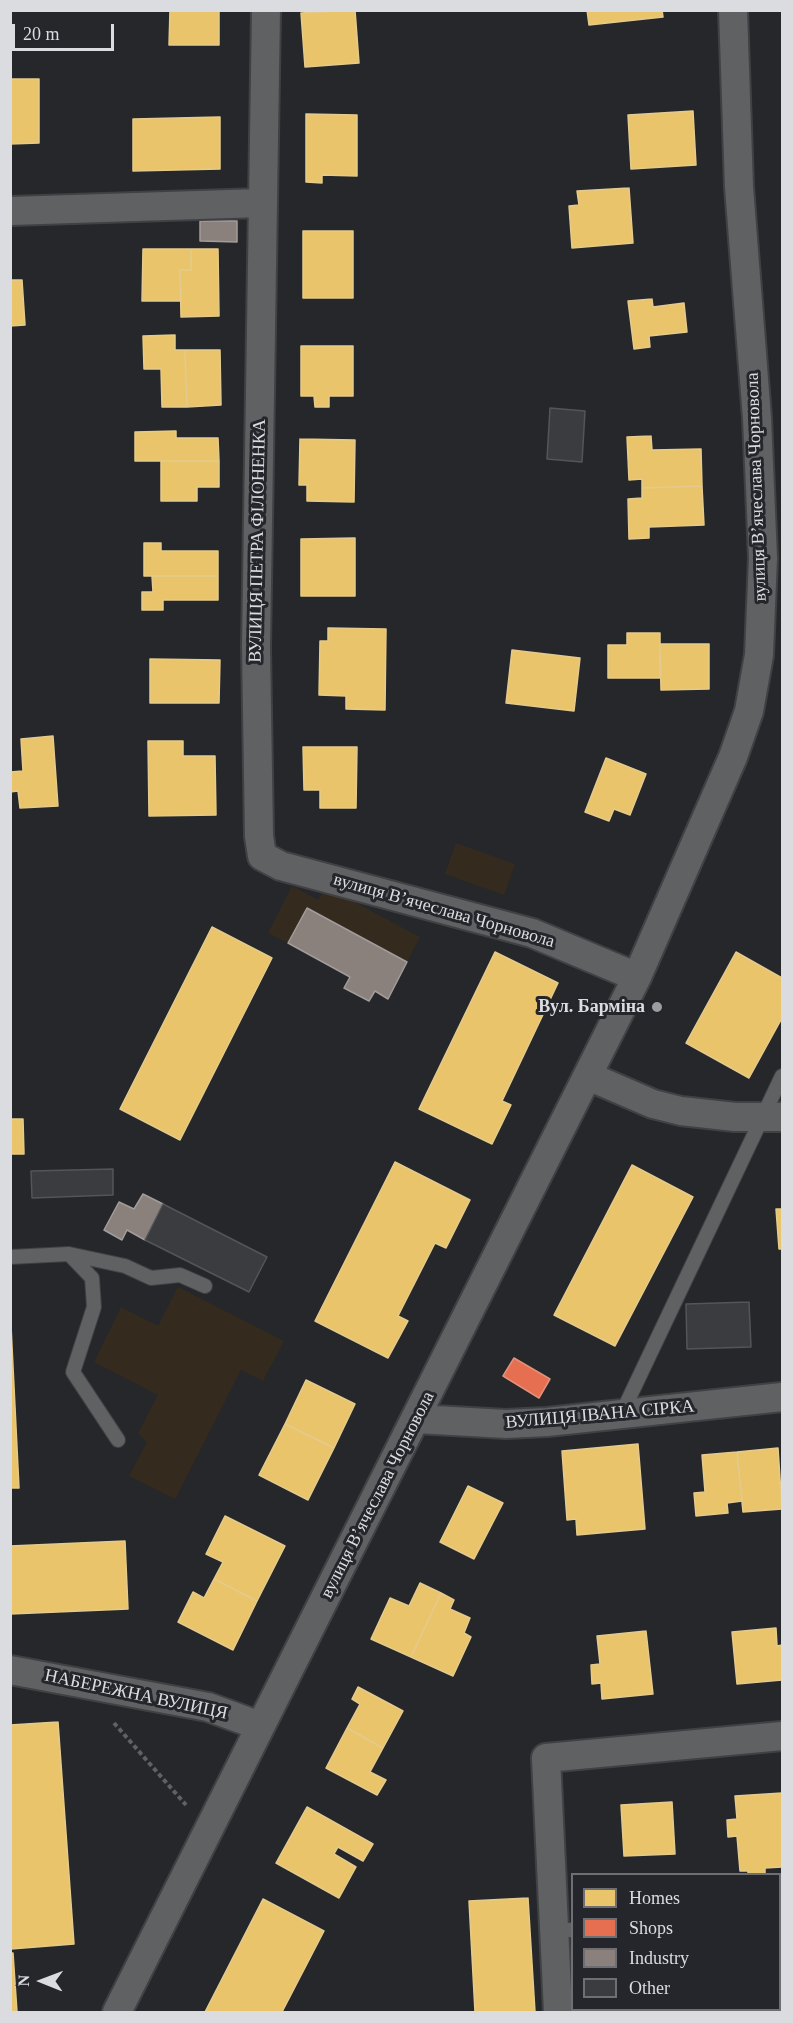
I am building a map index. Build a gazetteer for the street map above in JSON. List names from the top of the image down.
{
  "streets": {
    "street": [
      "вулиця Вʼячеслава Чорновола",
      "ВУЛИЦЯ ПЕТРА ФІЛОНЕНКА",
      "ВУЛИЦЯ ІВАНА СІРКА",
      "НАБЕРЕЖНА ВУЛИЦЯ"
    ]
  },
  "crossings": [
    ["вулиця Вʼячеслава Чорновола", "ВУЛИЦЯ ПЕТРА ФІЛОНЕНКА"],
    ["вулиця Вʼячеслава Чорновола", "ВУЛИЦЯ ІВАНА СІРКА"],
    ["вулиця Вʼячеслава Чорновола", "НАБЕРЕЖНА ВУЛИЦЯ"]
  ],
  "places": ["Вул. Барміна"],
  "legend": [
    "Homes",
    "Shops",
    "Industry",
    "Other"
  ],
  "scale_bar": "20 m",
  "north": "left"
}
